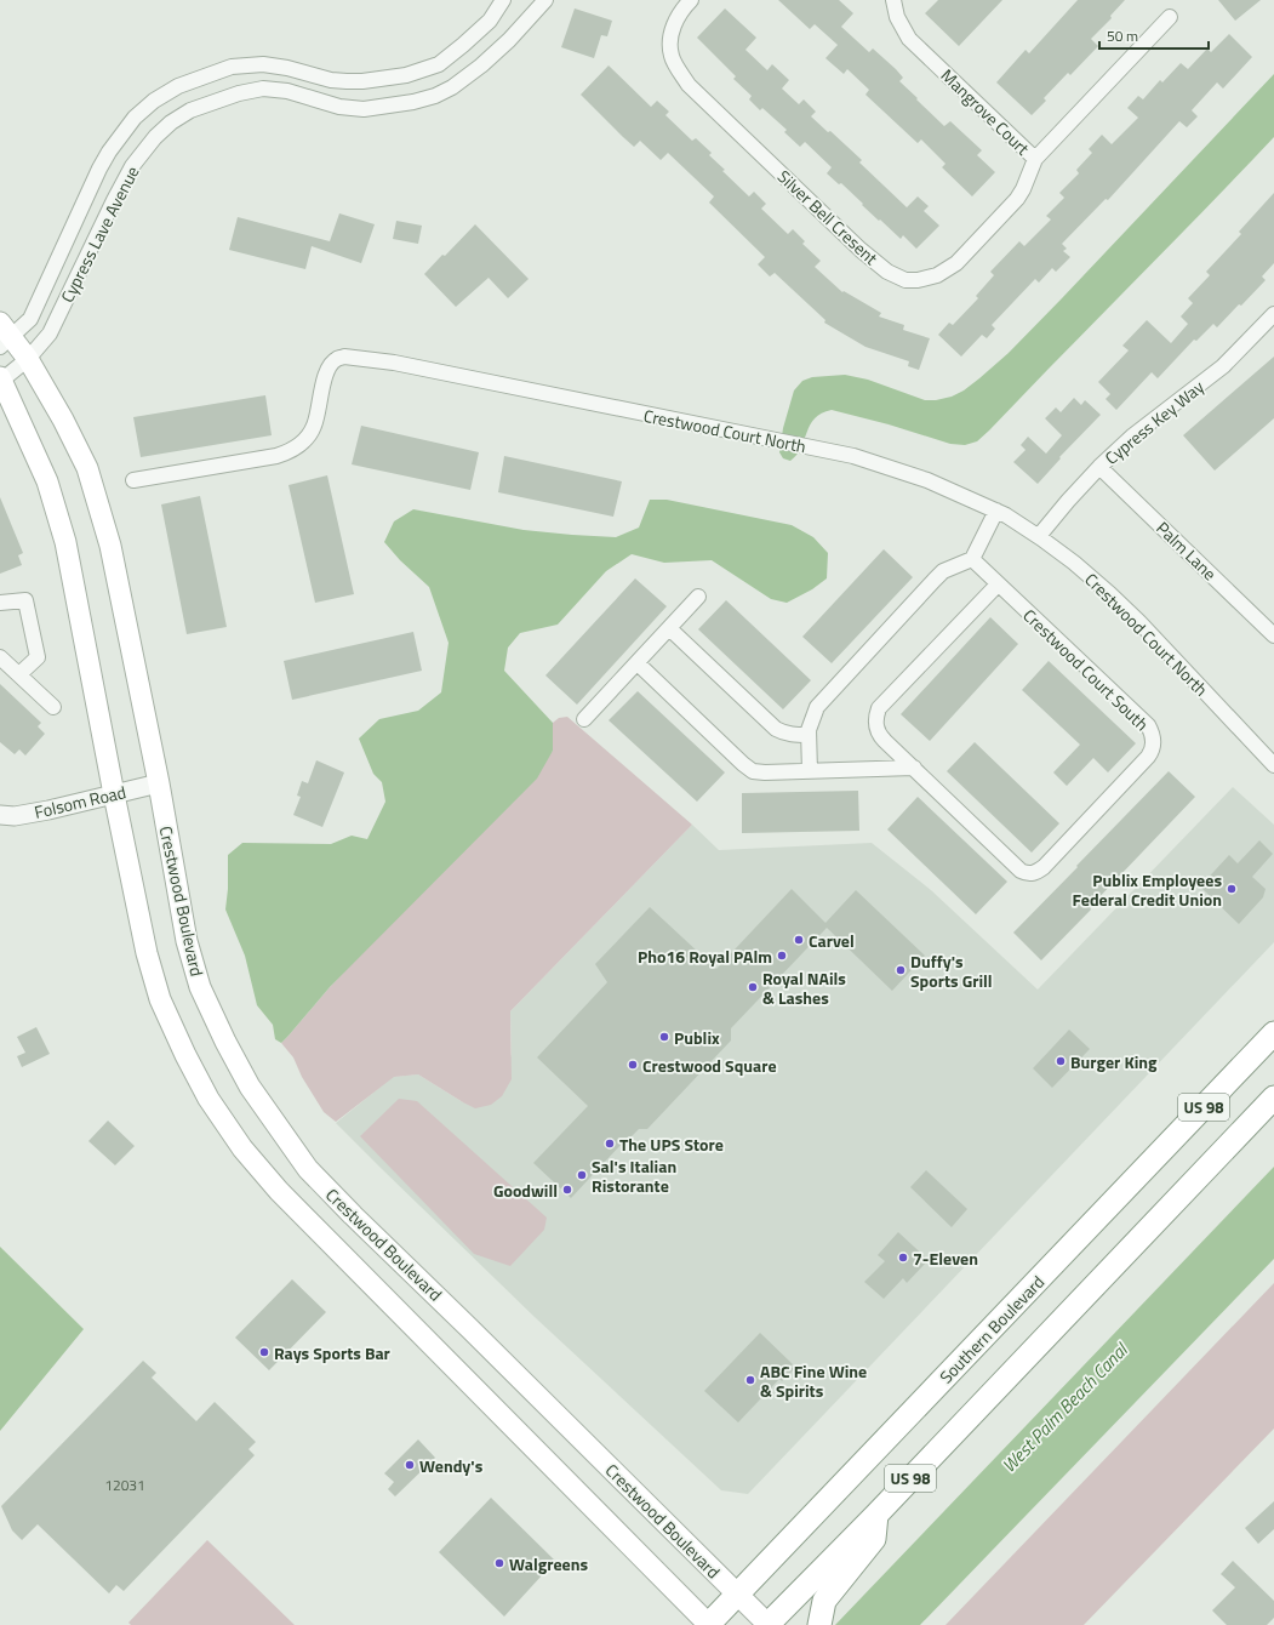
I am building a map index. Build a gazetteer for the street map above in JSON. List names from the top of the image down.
{
  "streets": {
    "highway": ["US 98", "Southern Boulevard"],
    "main road": ["Crestwood Boulevard"],
    "street": [
      "Mangrove Court",
      "Silver Bell Cresent",
      "Cypress Lave Avenue",
      "Cypress Key Way",
      "Crestwood Court North",
      "Palm Lane",
      "Crestwood Court South",
      "Folsom Road"
    ]
  },
  "crossings": [
    ["Mangrove Court", "Silver Bell Cresent"],
    ["Cypress Lave Avenue", "Crestwood Boulevard"],
    ["Cypress Key Way", "Crestwood Court North"],
    ["Cypress Key Way", "Palm Lane"],
    ["Folsom Road", "Crestwood Boulevard"],
    ["Crestwood Boulevard", "US 98"],
    ["Crestwood Boulevard", "Southern Boulevard"]
  ],
  "water": ["West Palm Beach Canal"],
  "places": [
    "Publix Employees Federal Credit Union",
    "Carvel",
    "Pho16 Royal PAlm",
    "Duffy's Sports Grill",
    "Royal NAils & Lashes",
    "Publix",
    "Burger King",
    "Crestwood Square",
    "The UPS Store",
    "Sal's Italian Ristorante",
    "Goodwill",
    "7-Eleven",
    "Rays Sports Bar",
    "ABC Fine Wine & Spirits",
    "Wendy's",
    "Walgreens"
  ],
  "house_numbers": ["12031"],
  "scale_bar": "50 m"
}
